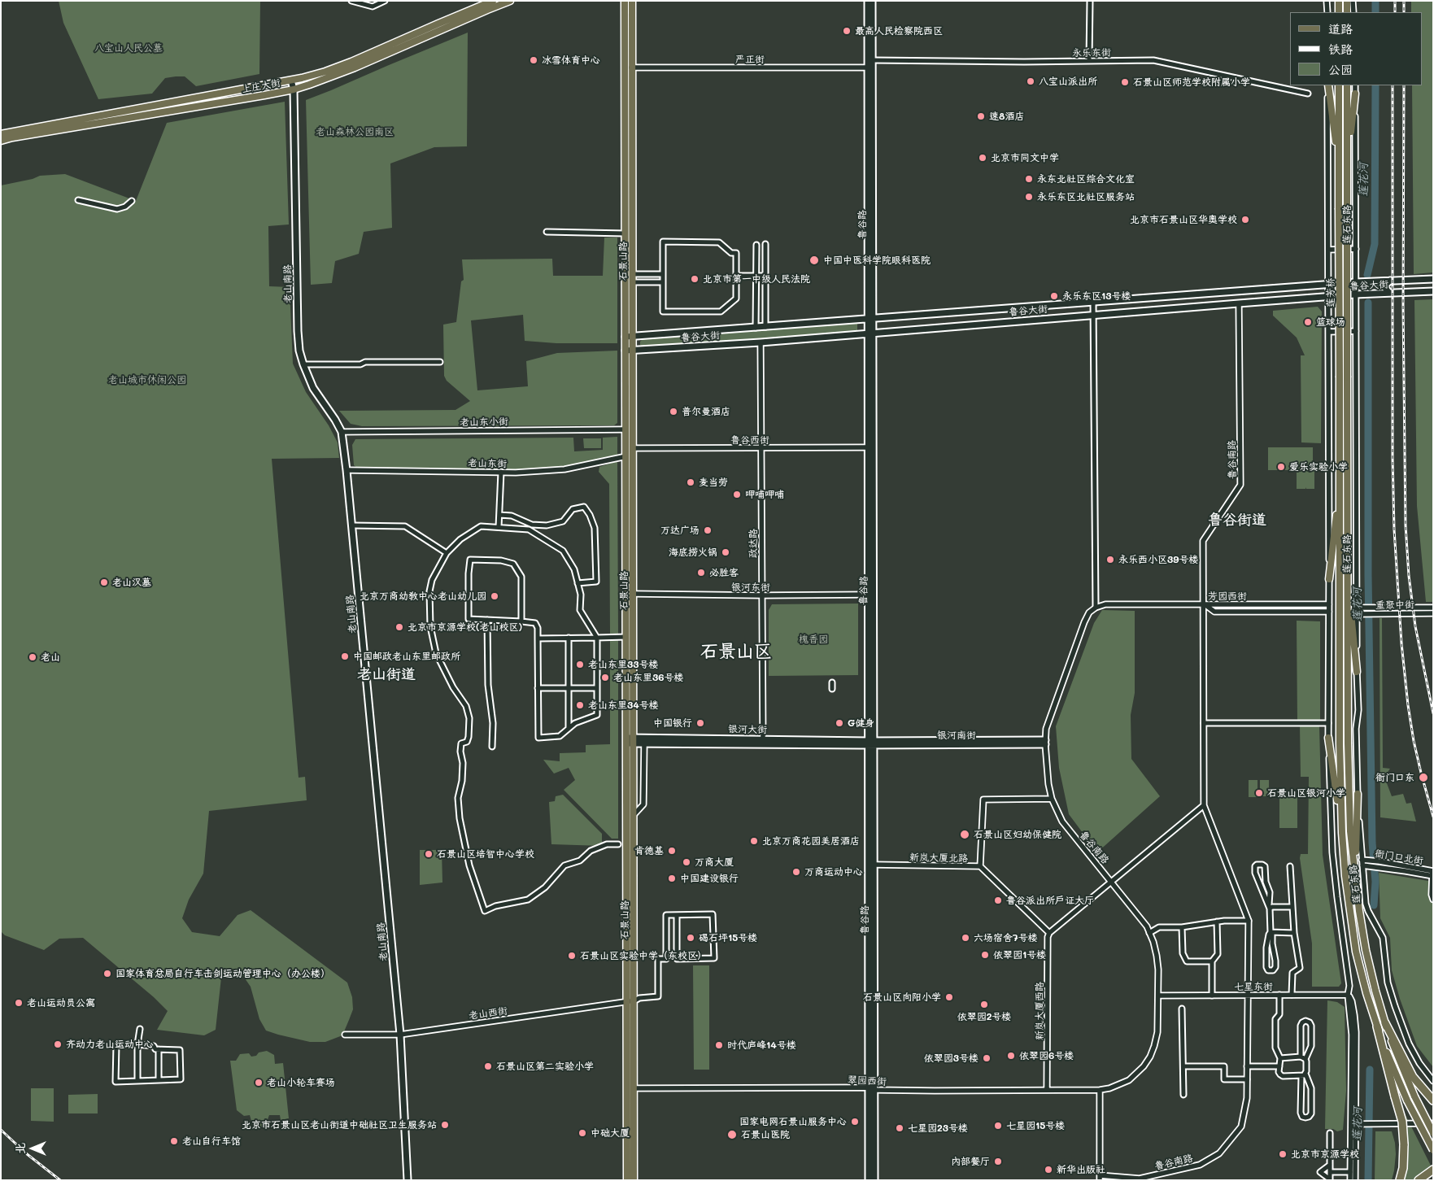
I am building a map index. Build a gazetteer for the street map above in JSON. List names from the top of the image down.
{
  "streets": {
    "main road": [
      "上庄大街",
      "鲁谷路",
      "莲石东路",
      "石景山路",
      "老山南路",
      "鲁谷大街",
      "莲芳桥",
      "银河大街",
      "银河南街"
    ],
    "street": [
      "永乐东街",
      "严正街",
      "老山东小街",
      "鲁谷西街",
      "鲁谷南路",
      "老山东街",
      "政达路",
      "银河东街",
      "芳园西街",
      "重聚中街",
      "衙门口北街",
      "新岚大厦北路",
      "七星东街",
      "新岚大厦西路",
      "老山西街",
      "翠园西街"
    ]
  },
  "crossings": [
    ["永乐东街", "鲁谷路"],
    ["严正街", "鲁谷路"],
    ["严正街", "石景山路"],
    ["上庄大街", "老山南路"],
    ["鲁谷路", "鲁谷大街"],
    ["鲁谷路", "鲁谷西街"],
    ["鲁谷路", "银河东街"],
    ["鲁谷路", "银河大街"],
    ["鲁谷路", "银河南街"],
    ["鲁谷路", "新岚大厦北路"],
    ["鲁谷路", "翠园西街"],
    ["莲石东路", "鲁谷大街"],
    ["莲石东路", "莲芳桥"],
    ["莲石东路", "芳园西街"],
    ["莲石东路", "重聚中街"],
    ["莲石东路", "衙门口北街"],
    ["莲石东路", "七星东街"],
    ["石景山路", "鲁谷大街"],
    ["石景山路", "老山东小街"],
    ["石景山路", "鲁谷西街"],
    ["石景山路", "老山东街"],
    ["石景山路", "银河东街"],
    ["石景山路", "银河大街"],
    ["石景山路", "老山西街"],
    ["石景山路", "翠园西街"],
    ["老山南路", "老山东小街"],
    ["老山南路", "老山东街"],
    ["老山南路", "老山西街"],
    ["鲁谷大街", "鲁谷南路"],
    ["鲁谷大街", "政达路"],
    ["鲁谷西街", "政达路"],
    ["鲁谷南路", "芳园西街"],
    ["鲁谷南路", "银河南街"],
    ["鲁谷南路", "七星东街"],
    ["鲁谷南路", "翠园西街"],
    ["政达路", "银河东街"],
    ["政达路", "银河大街"],
    ["银河大街", "银河南街"],
    ["新岚大厦北路", "新岚大厦西路"],
    ["新岚大厦西路", "翠园西街"]
  ],
  "districts": ["鲁谷街道", "石景山区", "老山街道"],
  "water": ["莲花河"],
  "parks": [
    "八宝山人民公墓",
    "老山森林公园南区",
    "老山城市休闲公园",
    "槐香园"
  ],
  "places": [
    "最高人民检察院西区",
    "冰雪体育中心",
    "八宝山派出所",
    "石景山区师范学校附属小学",
    "速8酒店",
    "北京市同文中学",
    "永东北社区综合文化室",
    "永乐东区北社区服务站",
    "北京市石景山区华奥学校",
    "中国中医科学院眼科医院",
    "北京市第一中级人民法院",
    "永乐东区13号楼",
    "篮球场",
    "普尔曼酒店",
    "爱乐实验小学",
    "麦当劳",
    "呷哺呷哺",
    "万达广场",
    "海底捞火锅",
    "永乐西小区39号楼",
    "必胜客",
    "老山汉墓",
    "北京万商幼教中心老山幼儿园",
    "北京市京源学校(老山校区)",
    "中国邮政老山东里邮政所",
    "老山",
    "老山东里33号楼",
    "老山东里36号楼",
    "老山东里34号楼",
    "中国银行",
    "G健身",
    "衙门口东",
    "石景山区银河小学",
    "石景山区妇幼保健院",
    "北京万商花园美居酒店",
    "肯德基",
    "石景山区培智中心学校",
    "万商大厦",
    "万商运动中心",
    "中国建设银行",
    "鲁谷派出所户证大厅",
    "碣石坪15号楼",
    "六场宿舍7号楼",
    "依翠园1号楼",
    "石景山区实验中学（东校区）",
    "国家体育总局自行车击剑运动管理中心（办公楼）",
    "石景山区向阳小学",
    "老山运动员公寓",
    "依翠园2号楼",
    "齐动力老山运动中心",
    "时代庐峰14号楼",
    "依翠园6号楼",
    "依翠园3号楼",
    "石景山区第二实验小学",
    "老山小轮车赛场",
    "国家电网石景山服务中心",
    "北京市石景山区老山街道中础社区卫生服务站",
    "七星园15号楼",
    "七星园23号楼",
    "中础大厦",
    "石景山医院",
    "老山自行车馆",
    "北京市京源学校",
    "内部餐厅",
    "新华出版社"
  ],
  "legend": ["道路", "铁路", "公园"],
  "north": "left"
}
